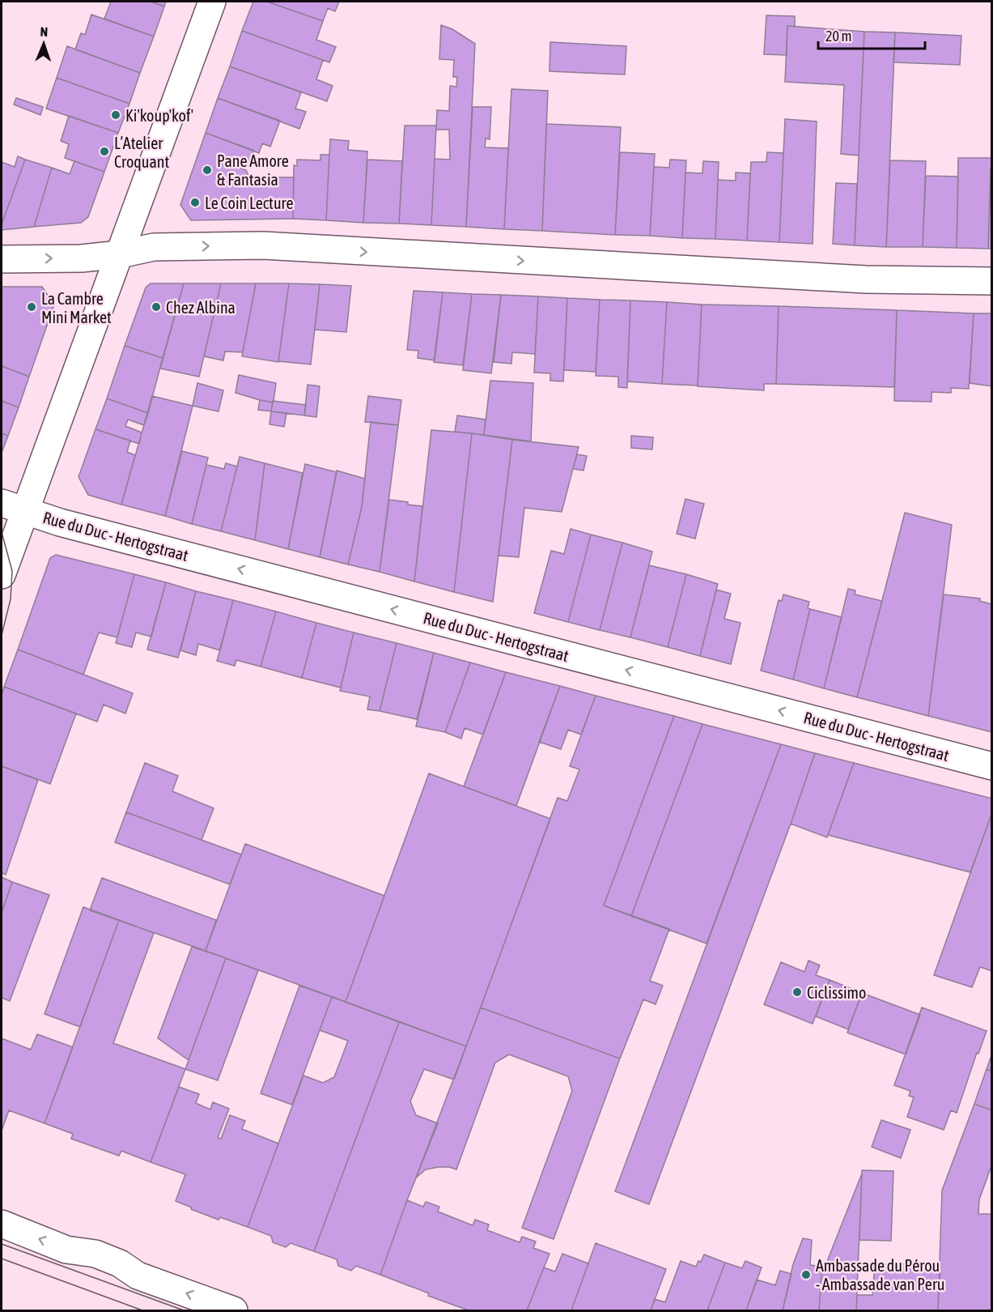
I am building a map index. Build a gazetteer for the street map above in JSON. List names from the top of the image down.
{
  "streets": {
    "street": ["Rue du Duc - Hertogstraat"]
  },
  "one_way": ["Rue du Duc - Hertogstraat"],
  "places": [
    "Ki'koup'kof'",
    "L’Atelier Croquant",
    "Pane Amore & Fantasia",
    "Le Coin Lecture",
    "La Cambre Mini Market",
    "Chez Albina",
    "Ciclissimo",
    "Ambassade du Pérou - Ambassade van Peru"
  ],
  "scale_bar": "20 m",
  "north": "top"
}
